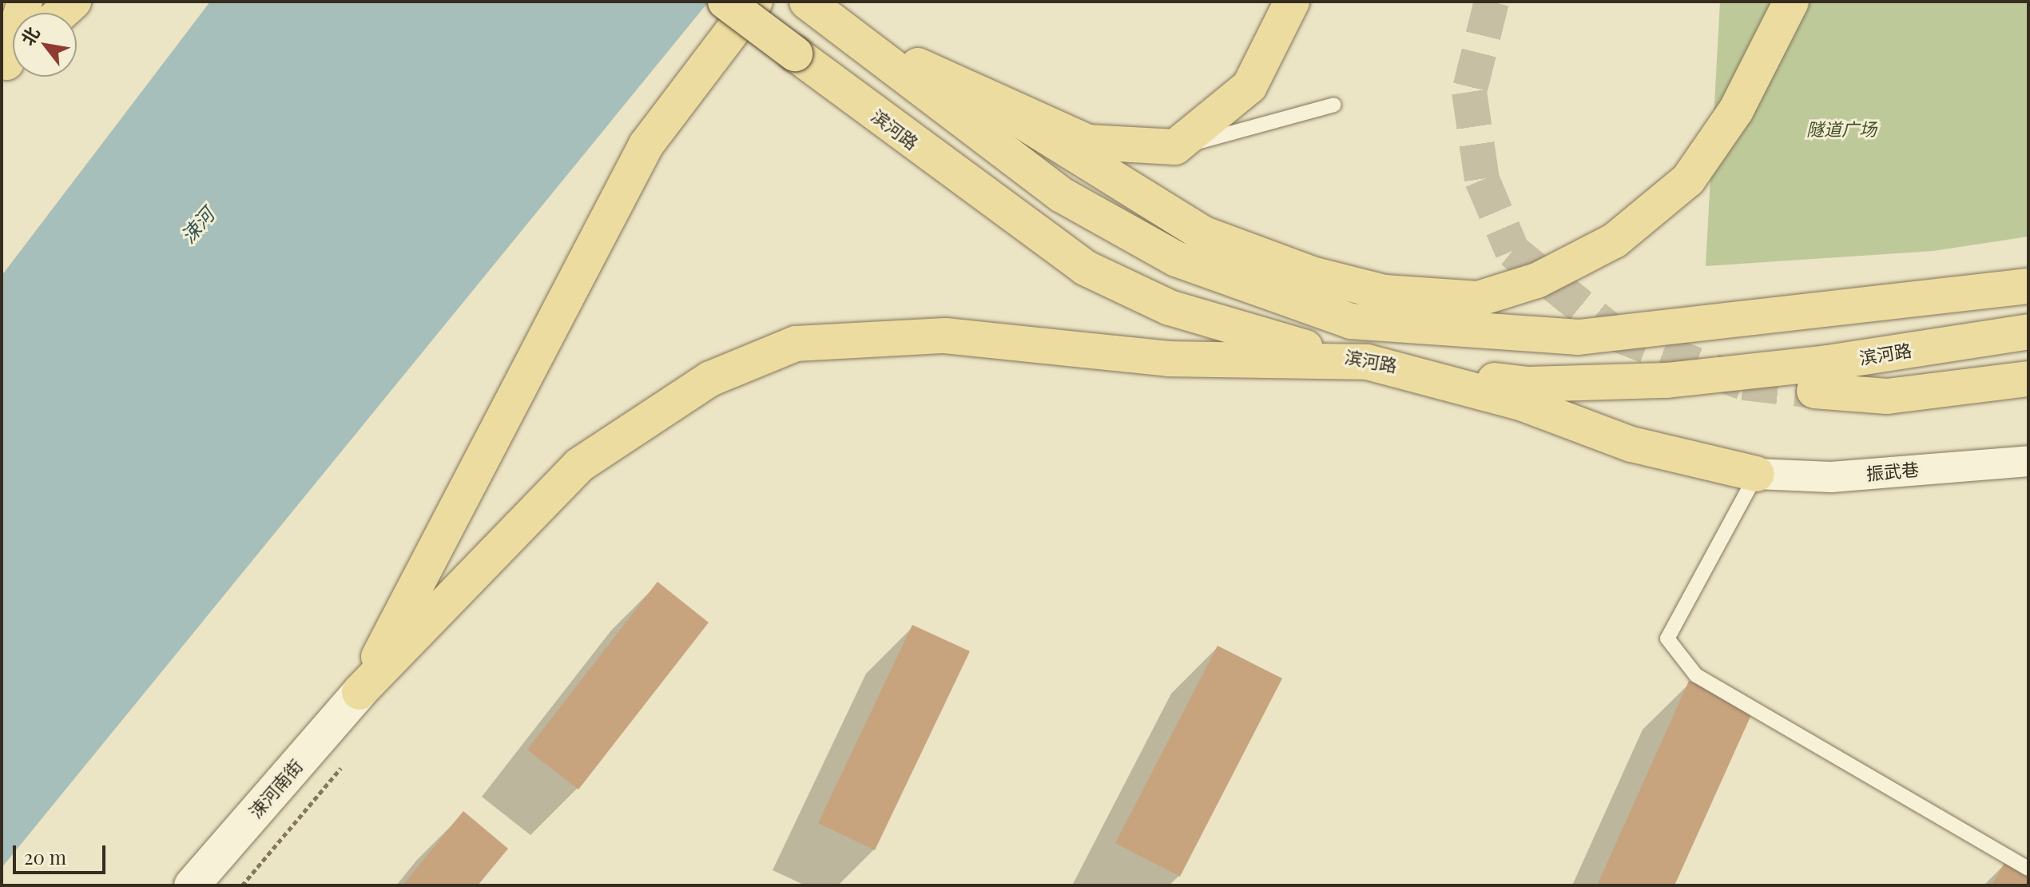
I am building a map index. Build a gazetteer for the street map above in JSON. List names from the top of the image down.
{
  "streets": {
    "main road": ["滨河路", "涑河南街"],
    "street": ["振武巷"]
  },
  "water": ["涑河"],
  "parks": ["隧道广场"],
  "scale_bar": "20 m",
  "north": "top left"
}
